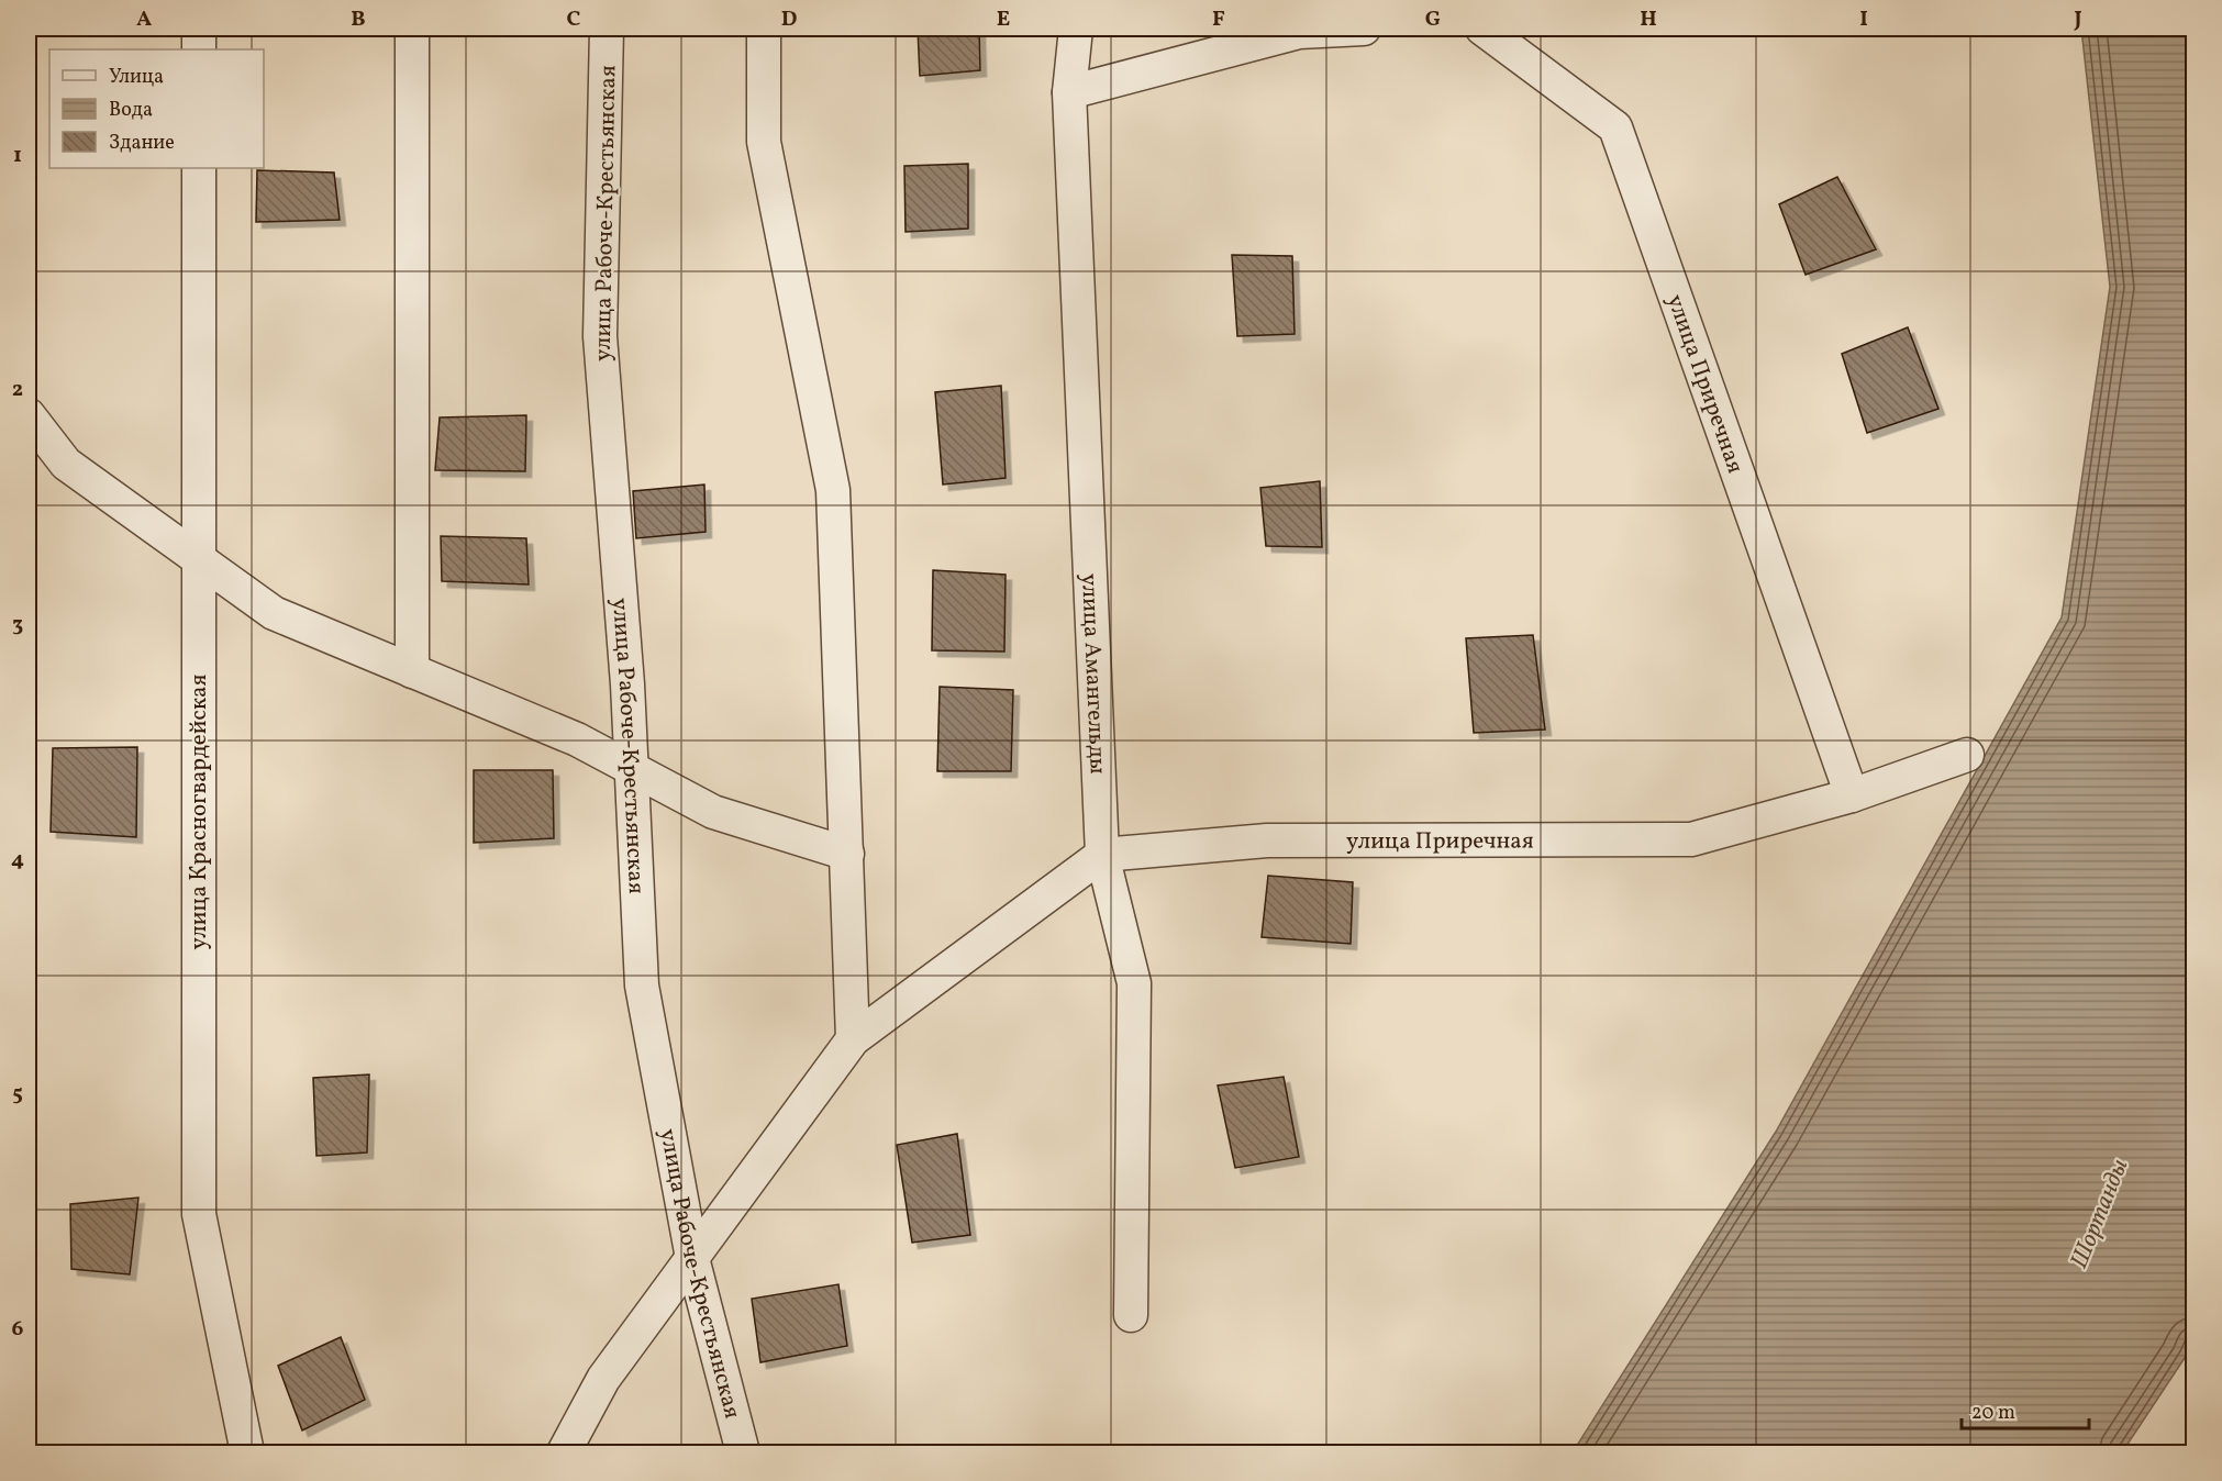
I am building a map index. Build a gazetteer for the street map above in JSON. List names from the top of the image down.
{
  "streets": {
    "street": [
      "улица Рабоче-Крестьянская",
      "улица Приречная",
      "улица Амангельды",
      "улица Красногвардейская"
    ]
  },
  "crossings": [
    ["улица Приречная", "улица Амангельды"]
  ],
  "water": ["Шортанды"],
  "legend": ["Улица", "Вода", "Здание"],
  "scale_bar": "20 m",
  "grid": {
    "columns": [
      "A",
      "B",
      "C",
      "D",
      "E",
      "F",
      "G",
      "H",
      "I",
      "J"
    ],
    "rows": [
      "1",
      "2",
      "3",
      "4",
      "5",
      "6"
    ]
  }
}
